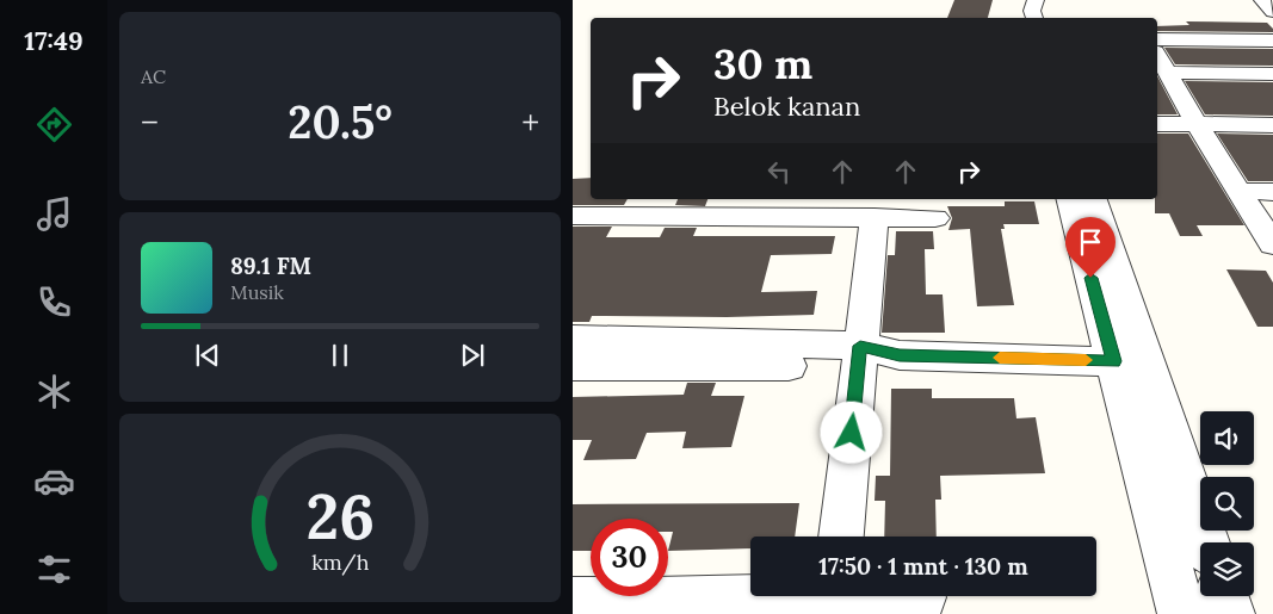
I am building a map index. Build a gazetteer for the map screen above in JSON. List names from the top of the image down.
{
  "page": {
    "tabs": "17:49",
    "tile": "AC",
    "turn": ["30 m", "Belok kanan"],
    "heat": ["−", "20.5°", "+"],
    "song": ["89.1 FM", "Musik"],
    "limit": "30",
    "trip": "17:50 · 1 mnt · 130 m",
    "gauge": ["26", "km/h"]
  }
}
